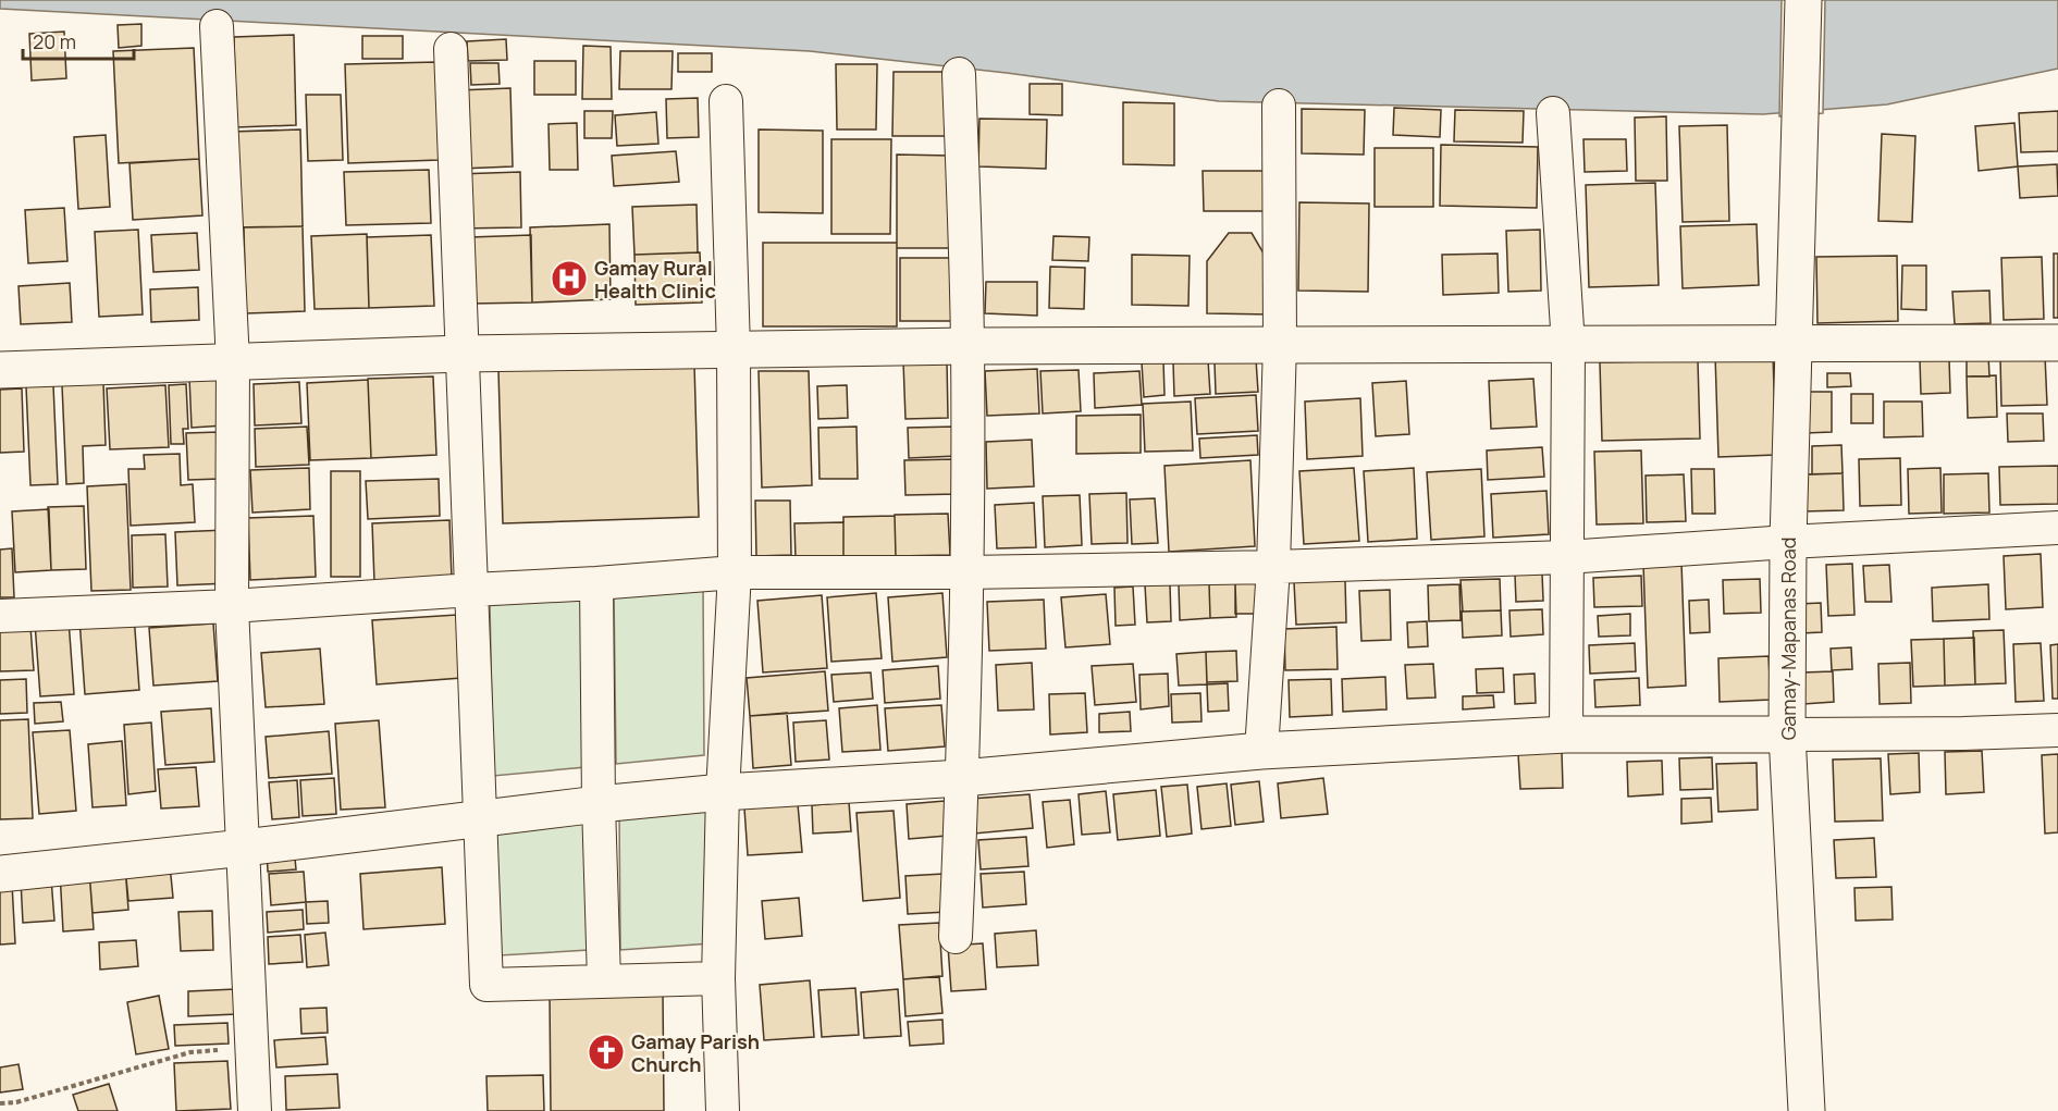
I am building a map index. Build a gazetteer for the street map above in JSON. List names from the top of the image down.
{
  "streets": {
    "street": ["Gamay-Mapanas Road"]
  },
  "places": {
    "hospital": ["Gamay Rural Health Clinic"],
    "church": ["Gamay Parish Church"]
  },
  "scale_bar": "20 m"
}
